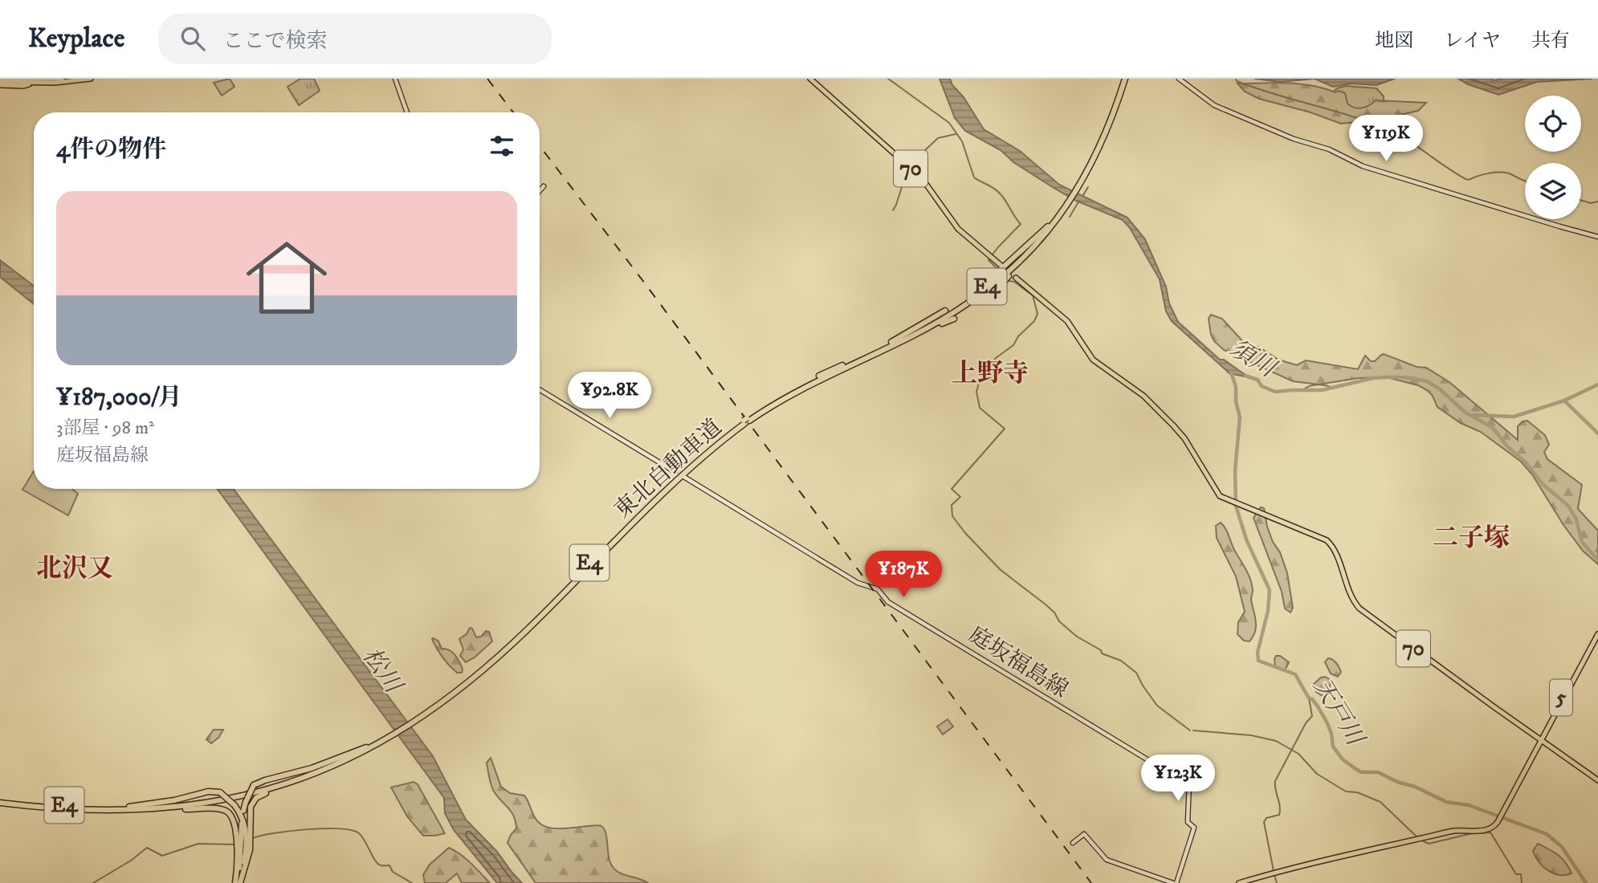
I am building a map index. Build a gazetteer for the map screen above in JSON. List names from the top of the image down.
{
  "streets": {
    "highway": ["E4", "東北自動車道"],
    "main road": ["70", "庭坂福島線", "5"]
  },
  "crossings": [
    ["70", "5"]
  ],
  "districts": ["上野寺", "二子塚", "北沢又"],
  "water": ["須川", "松川", "天戸川"],
  "page": {
    "header": "Keyplace",
    "search": "ここで検索",
    "nav": ["地図", "レイヤ", "共有"],
    "heading": "4件の物件",
    "price": [
      "¥119K",
      "¥92.8K",
      "¥187K",
      "¥123K"
    ],
    "list": [
      {
        "name": "¥187,000/月",
        "note": "3部屋 · 98 m² · 庭坂福島線"
      }
    ]
  }
}
